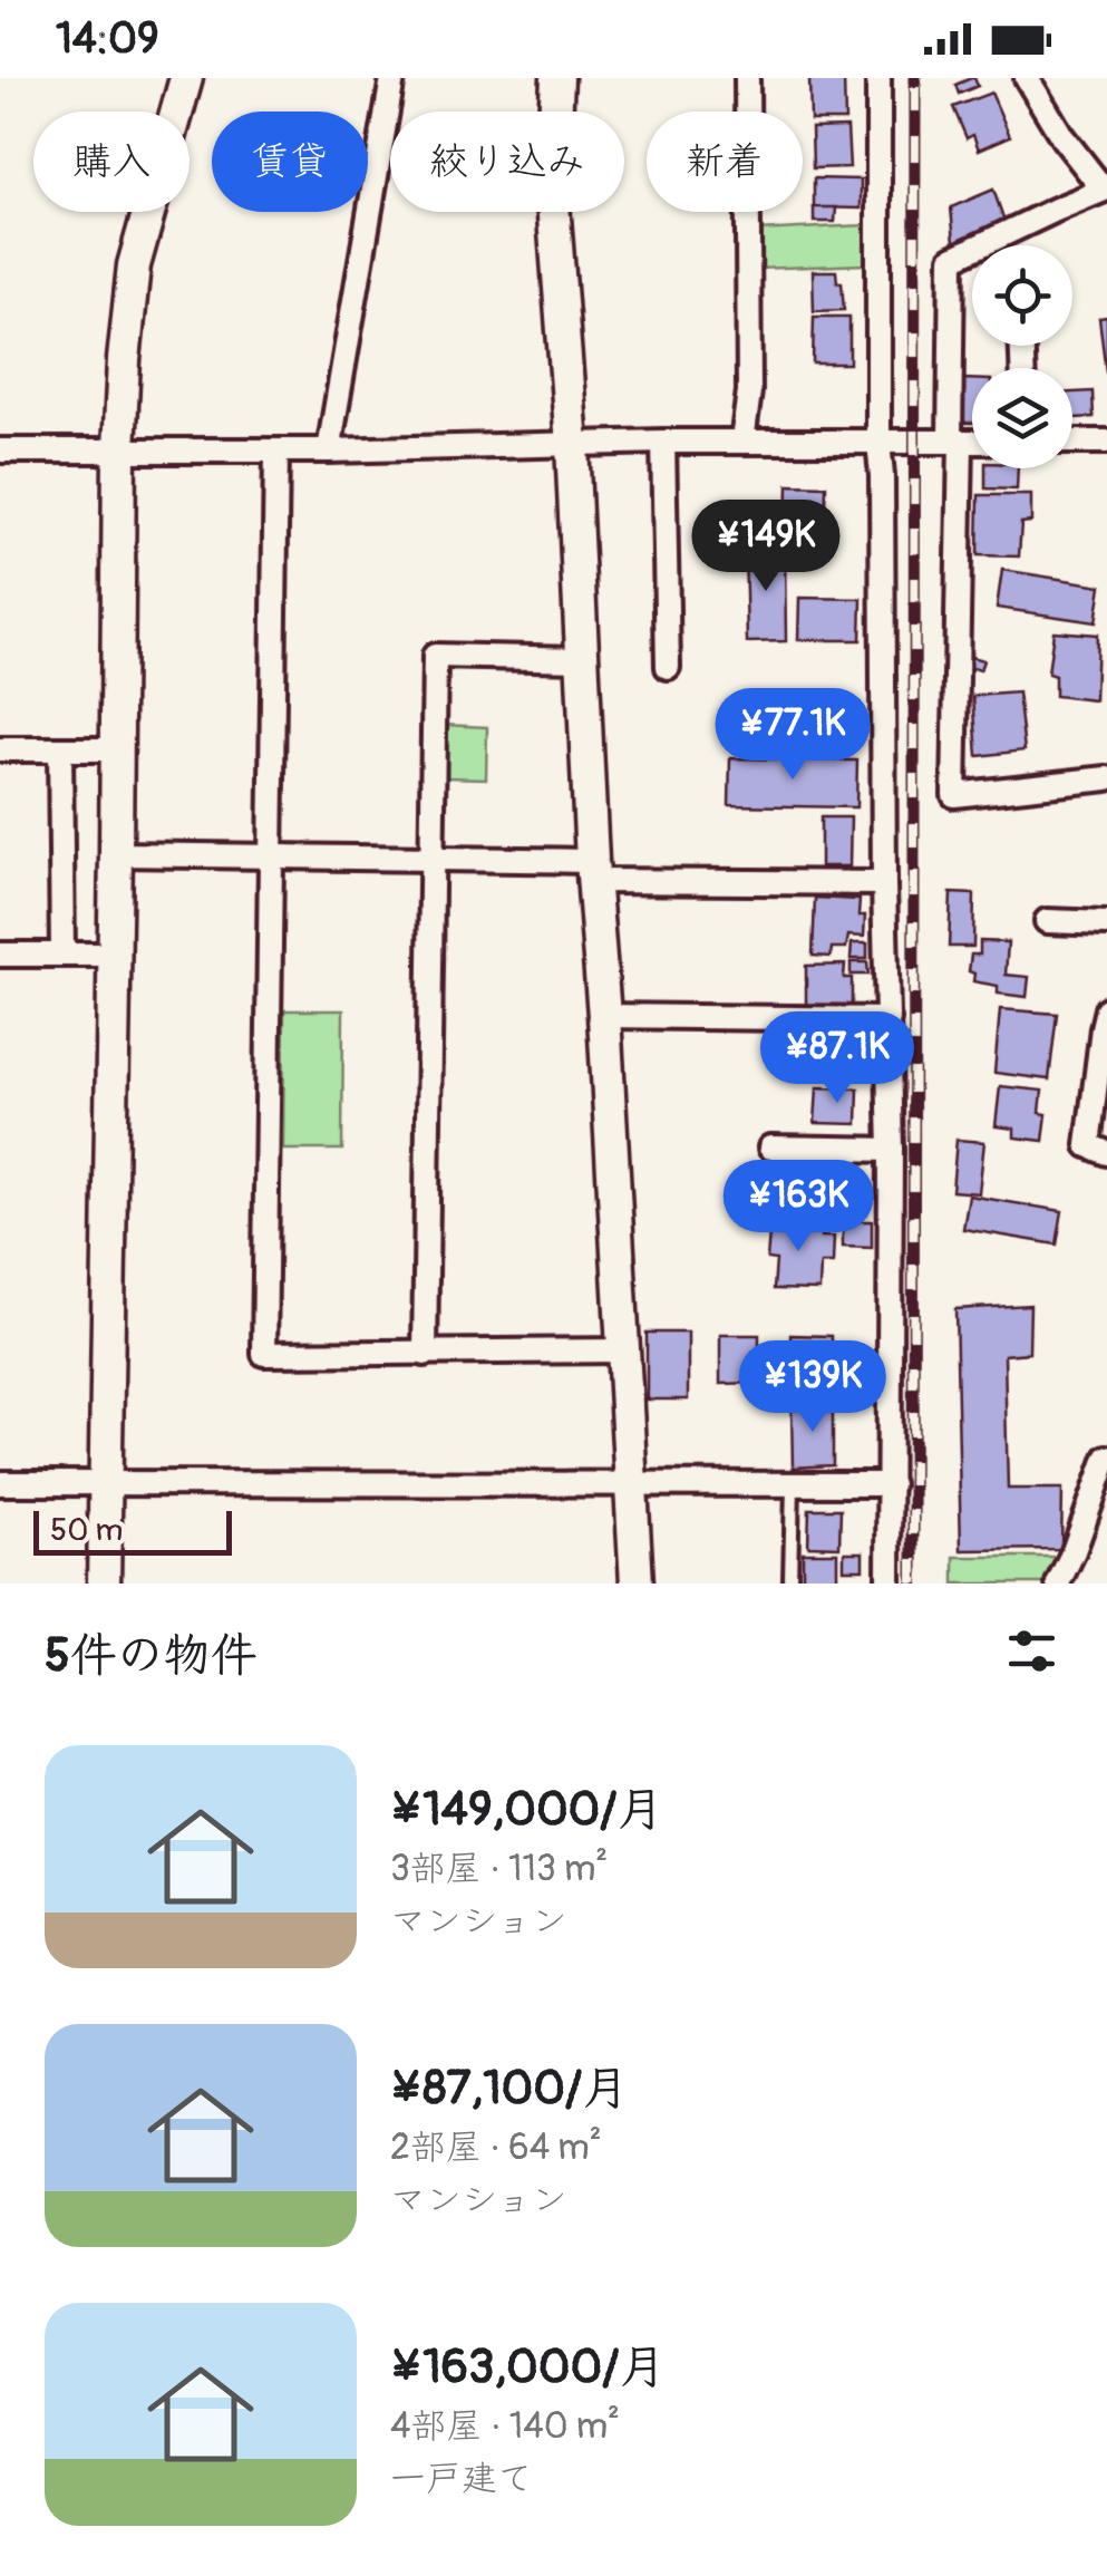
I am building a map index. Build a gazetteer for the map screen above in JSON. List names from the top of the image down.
{
  "scale_bar": "50 m",
  "page": {
    "status": "14:09",
    "chip": [
      "購入",
      "賃貸",
      "絞り込み",
      "新着"
    ],
    "price": [
      "¥149K",
      "¥77.1K",
      "¥87.1K",
      "¥163K",
      "¥139K"
    ],
    "scale": "50 m",
    "heading": "5件の物件",
    "list": [
      {
        "name": "¥149,000/月",
        "note": "3部屋 · 113 m² · マンション"
      },
      {
        "name": "¥87,100/月",
        "note": "2部屋 · 64 m² · マンション"
      },
      {
        "name": "¥163,000/月",
        "note": "4部屋 · 140 m² · 一戸建て"
      }
    ]
  }
}
